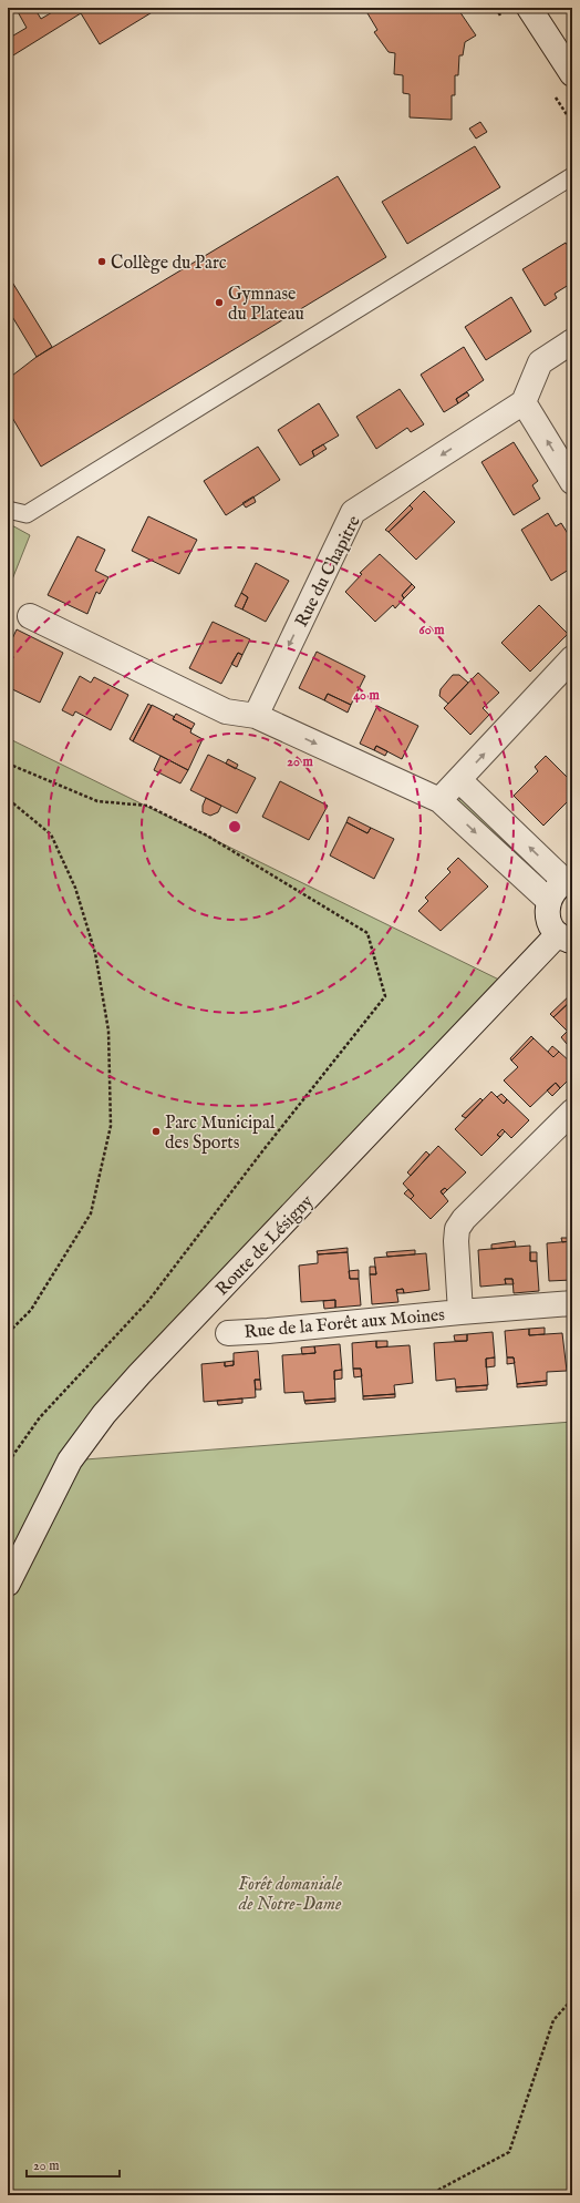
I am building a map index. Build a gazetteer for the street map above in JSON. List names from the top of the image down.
{
  "streets": {
    "street": ["Rue du Chapitre", "Route de Lésigny", "Rue de la Forêt aux Moines"]
  },
  "one_way": ["Rue du Chapitre"],
  "parks": ["Forêt domaniale de Notre-Dame"],
  "places": ["Collège du Parc", "Gymnase du Plateau", "Parc Municipal des Sports"],
  "scale_bar": "20 m",
  "rings": ["60 m", "40 m", "20 m"]
}
